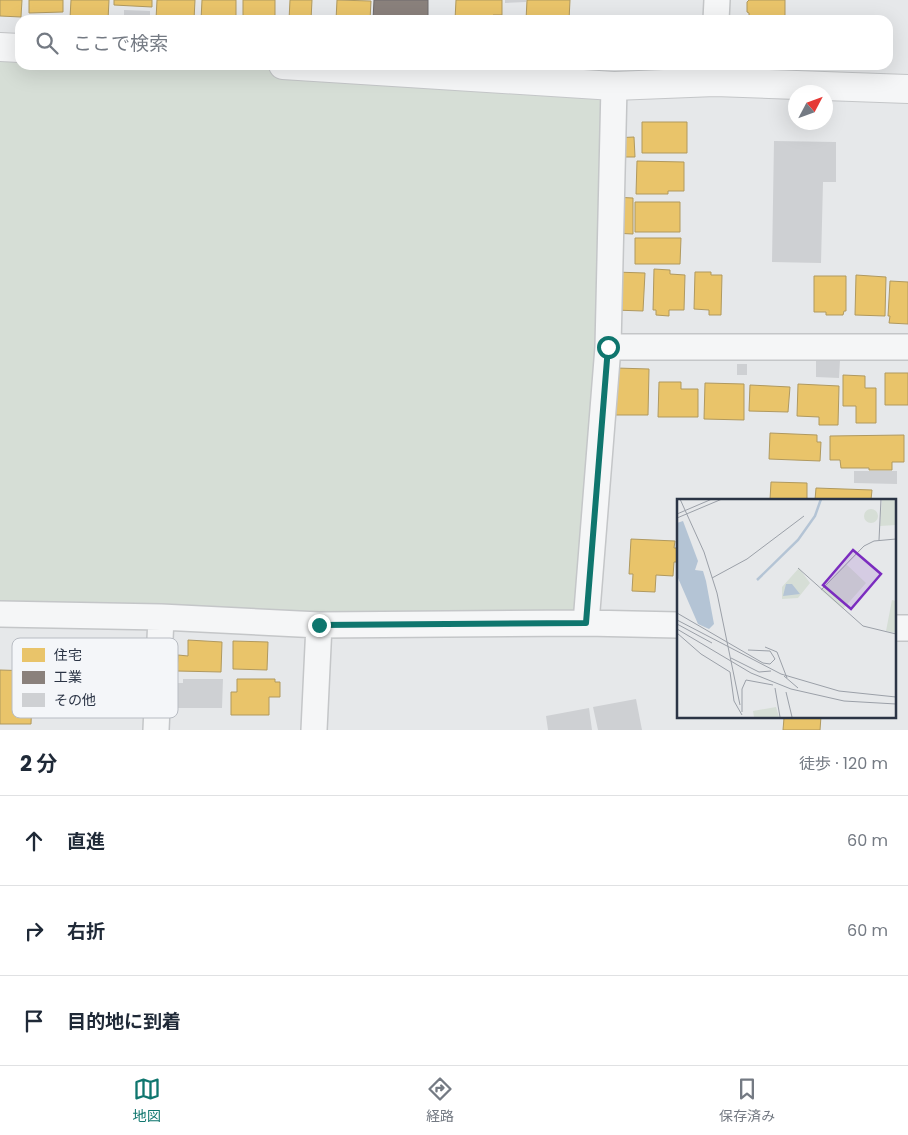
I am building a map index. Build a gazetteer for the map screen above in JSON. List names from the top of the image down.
{
  "legend": ["住宅", "工業", "その他"],
  "north": "top right",
  "page": {
    "search": "ここで検索",
    "heading": ["2 分", "徒歩 · 120 m"],
    "list": [
      ["直進", "60 m"],
      ["右折", "60 m"],
      "目的地に到着"
    ],
    "nav": ["地図", "経路", "保存済み"]
  }
}
